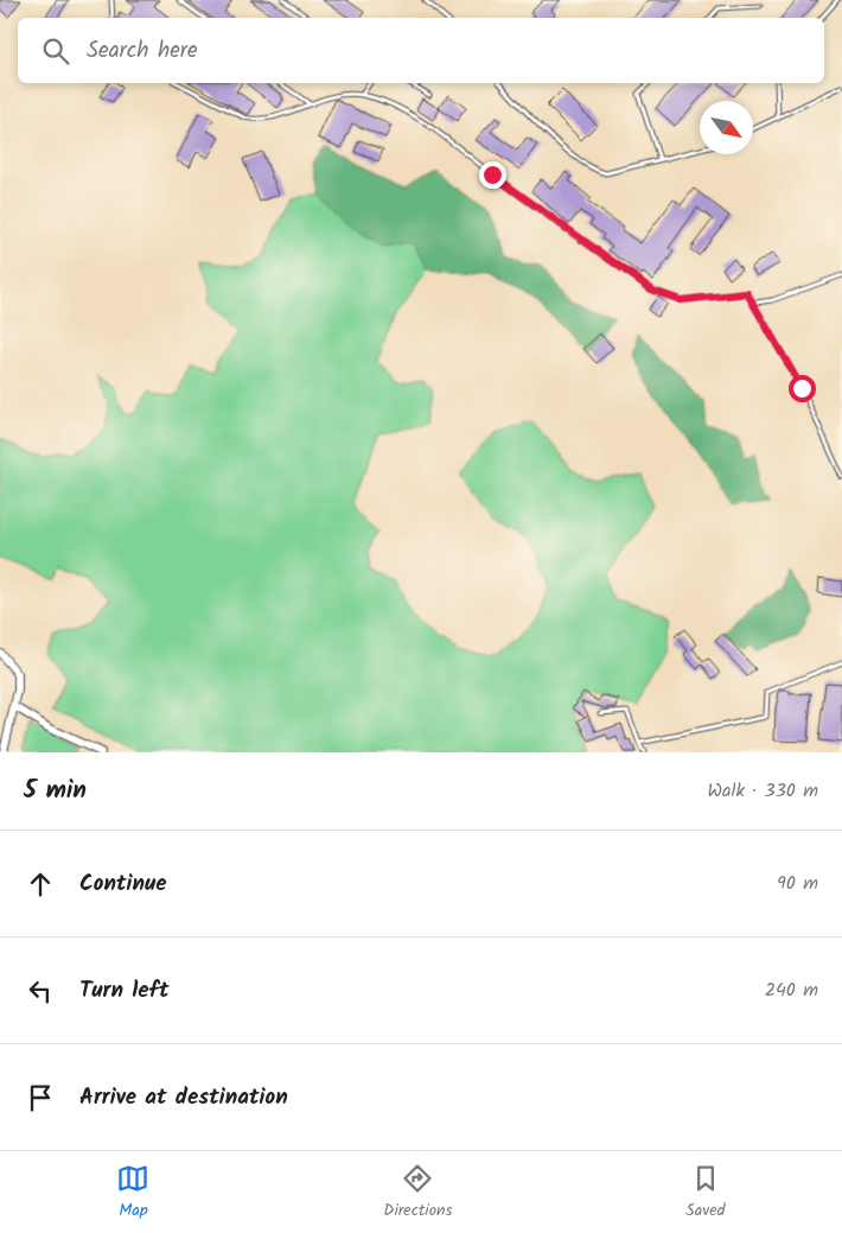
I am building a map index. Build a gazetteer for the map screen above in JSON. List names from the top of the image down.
{
  "north": "bottom right",
  "page": {
    "search": "Search here",
    "heading": ["5 min", "Walk · 330 m"],
    "list": [
      ["Continue", "90 m"],
      ["Turn left", "240 m"],
      "Arrive at destination"
    ],
    "nav": ["Map", "Directions", "Saved"]
  }
}
